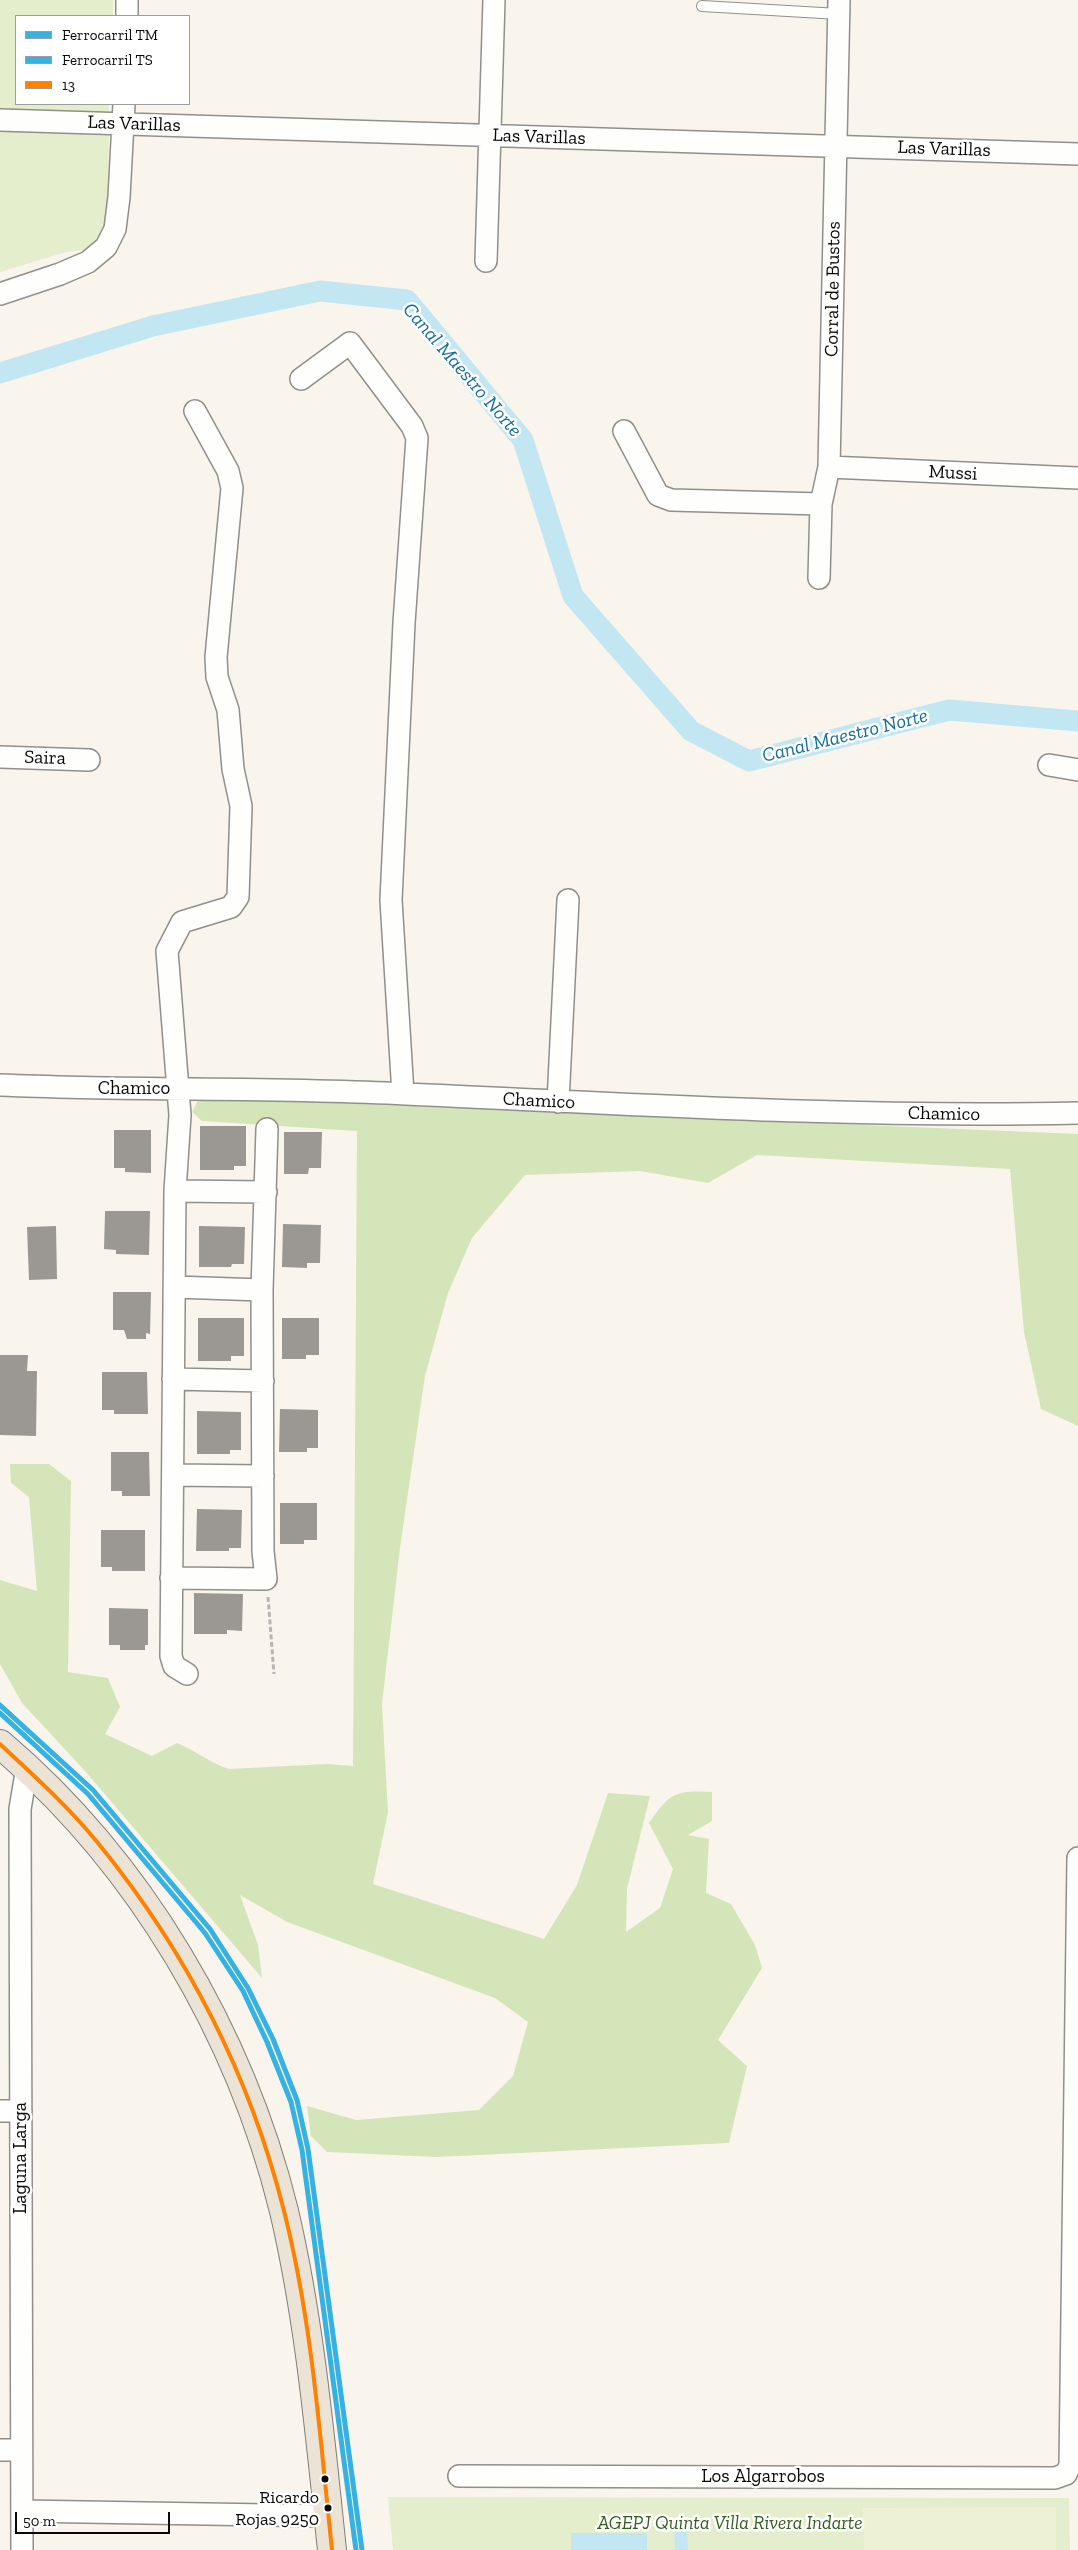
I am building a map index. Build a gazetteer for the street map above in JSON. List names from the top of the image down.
{
  "streets": {
    "street": [
      "Las Varillas",
      "Corral de Bustos",
      "Mussi",
      "Saira",
      "Chamico",
      "Laguna Larga",
      "Los Algarrobos"
    ]
  },
  "crossings": [
    ["Las Varillas", "Corral de Bustos"],
    ["Corral de Bustos", "Mussi"]
  ],
  "water": ["Canal Maestro Norte"],
  "parks": ["AGEPJ Quinta Villa Rivera Indarte"],
  "places": ["Ricardo Rojas 9250"],
  "lines": ["rail line TM", "rail line TS", "transit line 13"],
  "legend": ["Ferrocarril TM", "Ferrocarril TS", "13"],
  "scale_bar": "50 m"
}
